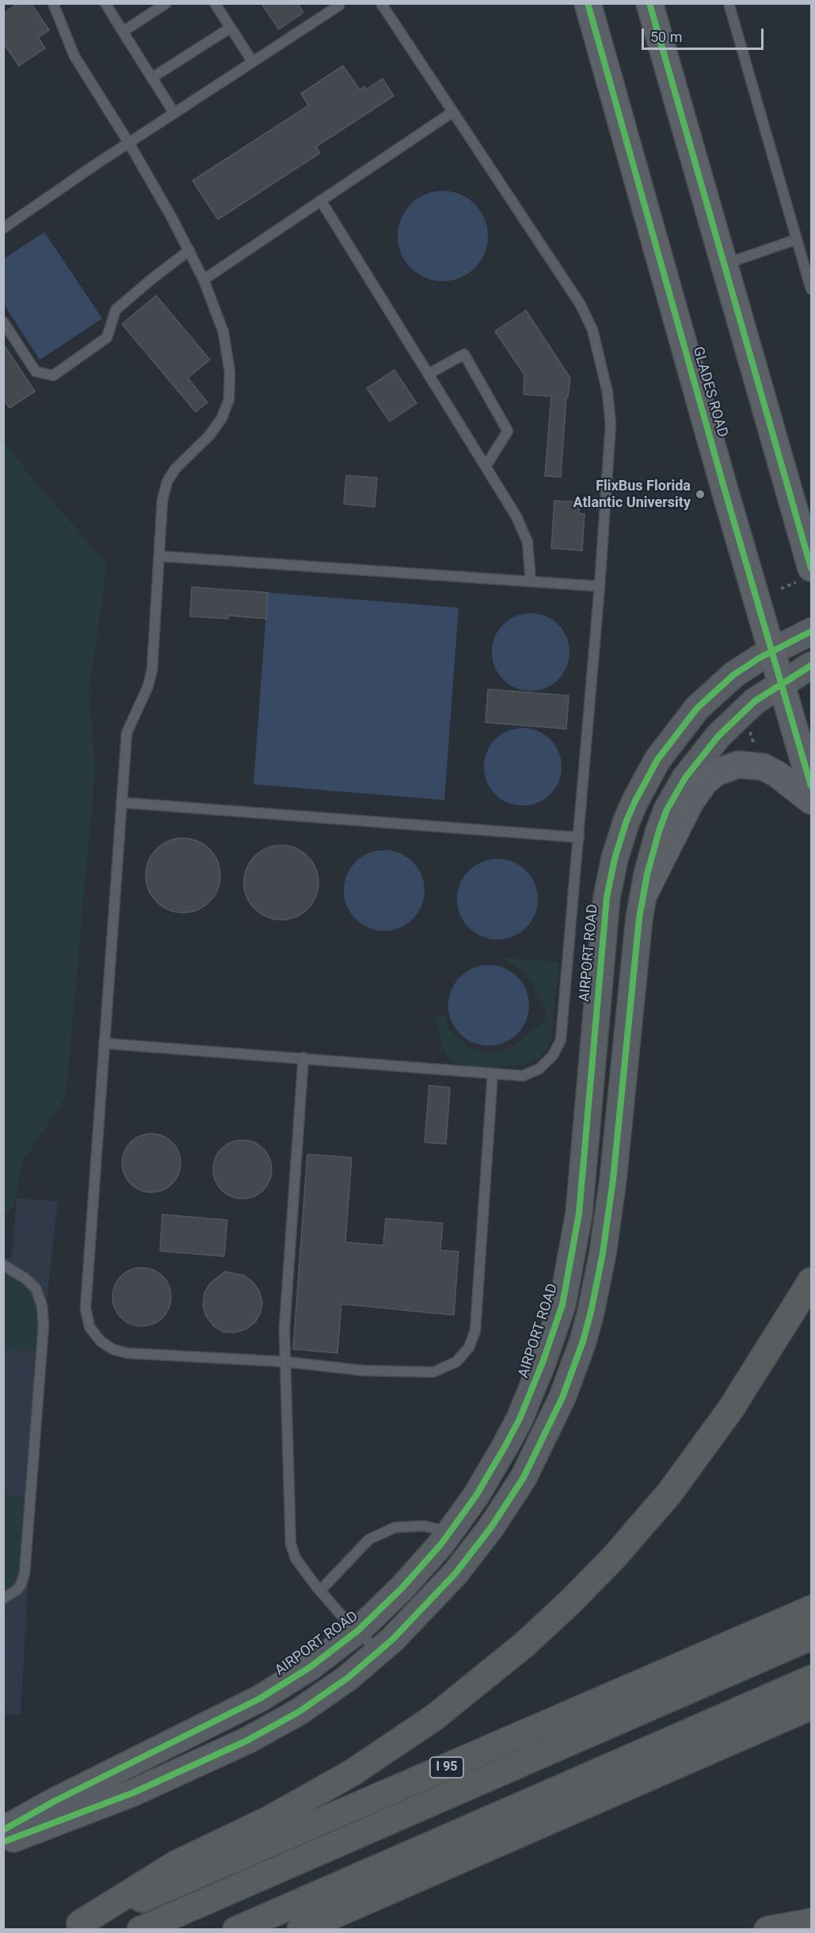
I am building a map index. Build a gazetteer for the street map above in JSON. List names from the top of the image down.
{
  "streets": {
    "highway": ["I 95"],
    "main road": ["GLADES ROAD"],
    "street": ["AIRPORT ROAD"]
  },
  "crossings": [
    ["GLADES ROAD", "AIRPORT ROAD"]
  ],
  "places": ["FlixBus Florida Atlantic University"],
  "scale_bar": "50 m"
}
